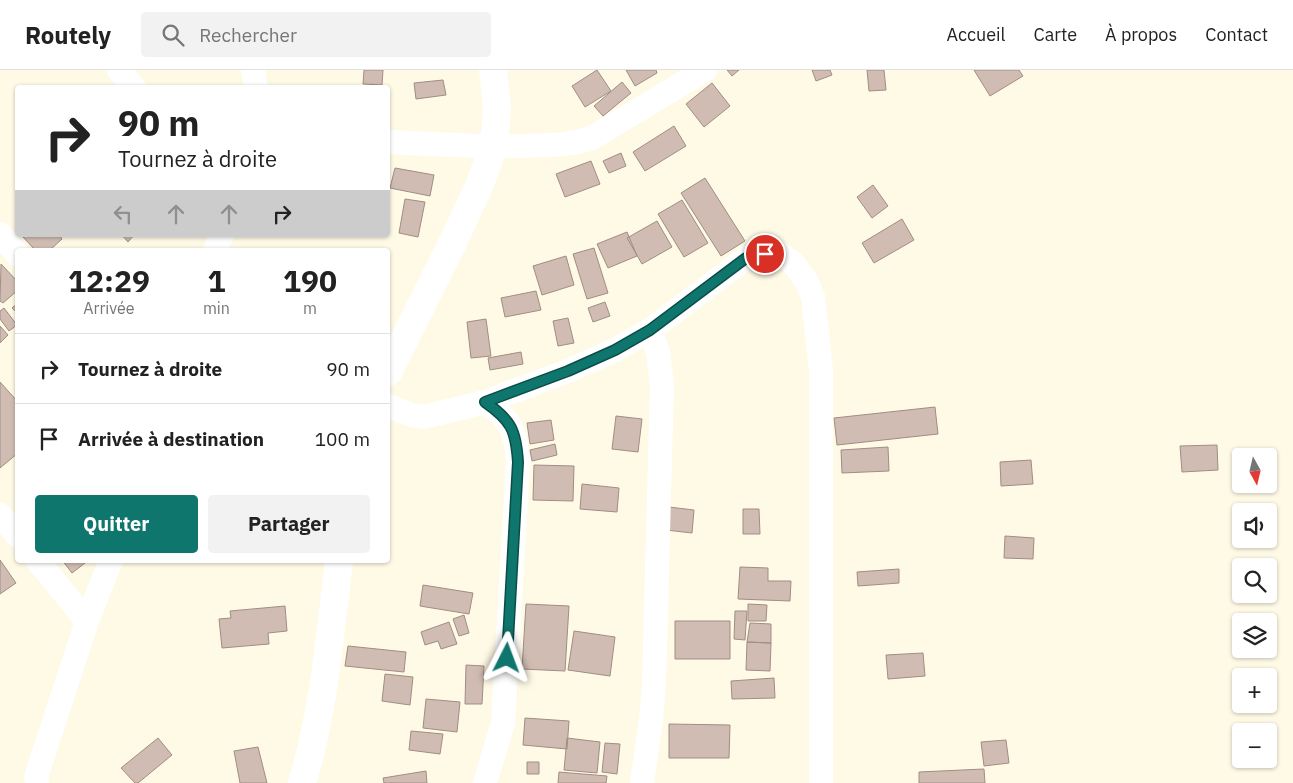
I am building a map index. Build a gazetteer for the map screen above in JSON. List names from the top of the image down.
{
  "north": "bottom",
  "page": {
    "header": "Routely",
    "search": "Rechercher",
    "nav": [
      "Accueil",
      "Carte",
      "À propos",
      "Contact"
    ],
    "turn": ["90 m", "Tournez à droite"],
    "eta": [
      "12:29",
      "Arrivée",
      "1",
      "min",
      "190",
      "m"
    ],
    "list": [
      {
        "name": "Tournez à droite",
        "value": "90 m"
      },
      {
        "name": "Arrivée à destination",
        "value": "100 m"
      }
    ],
    "map_buttons": ["+", "−"],
    "buttons": ["Quitter", "Partager"]
  }
}
